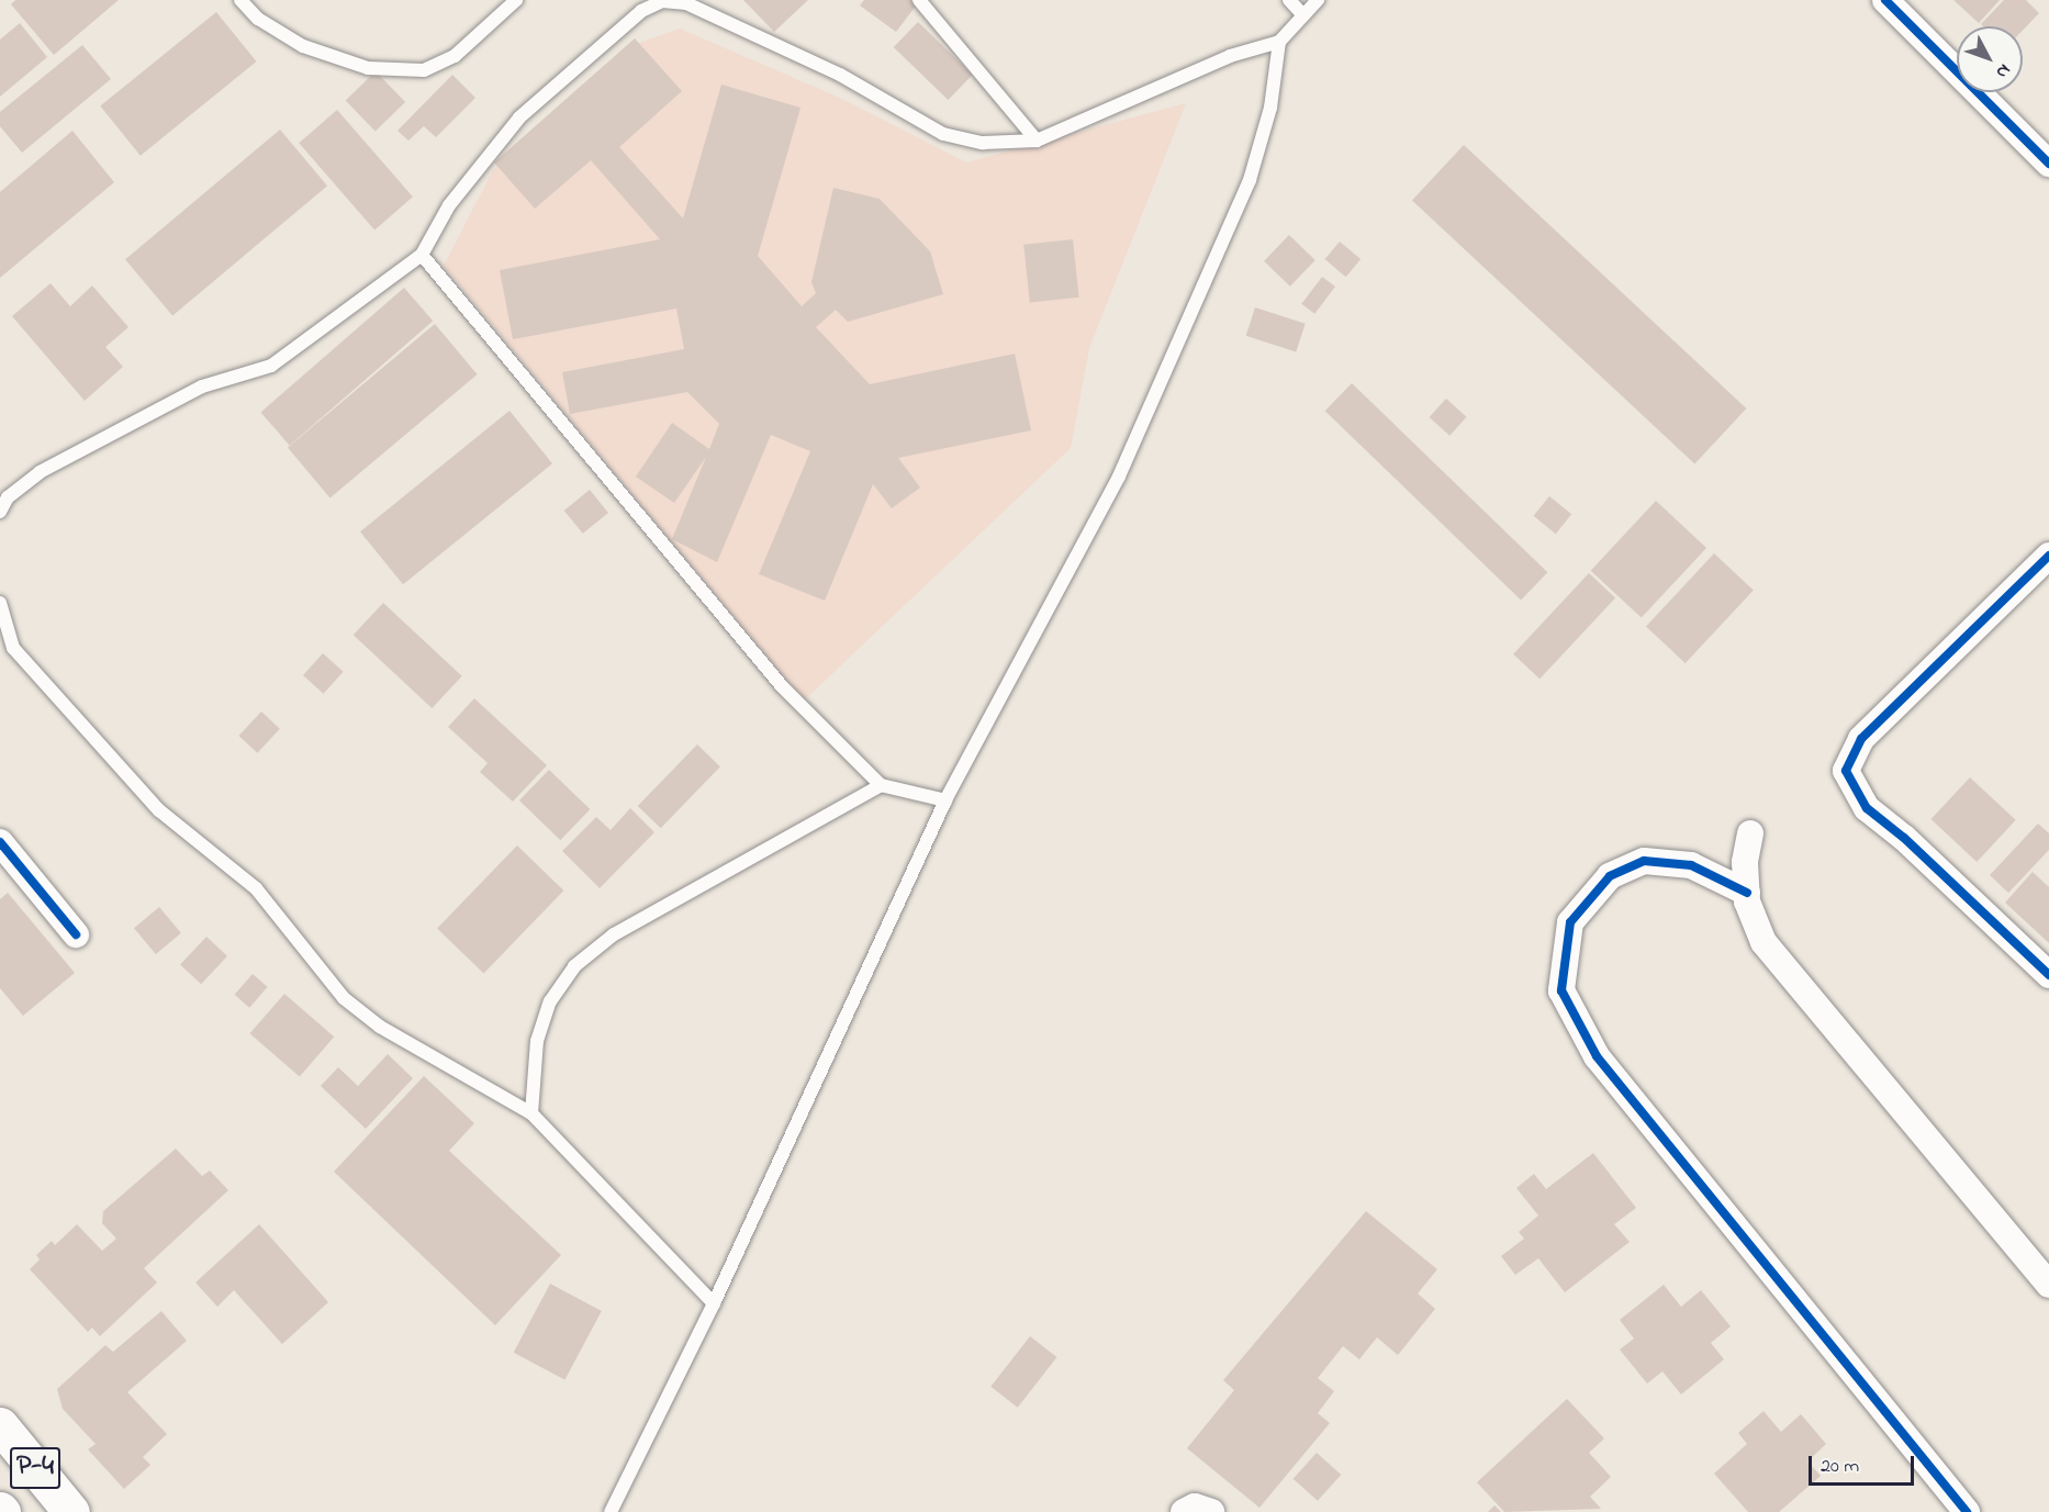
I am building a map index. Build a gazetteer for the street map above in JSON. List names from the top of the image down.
{
  "streets": {
    "highway": ["P-4"]
  },
  "scale_bar": "20 m",
  "north": "bottom right"
}
